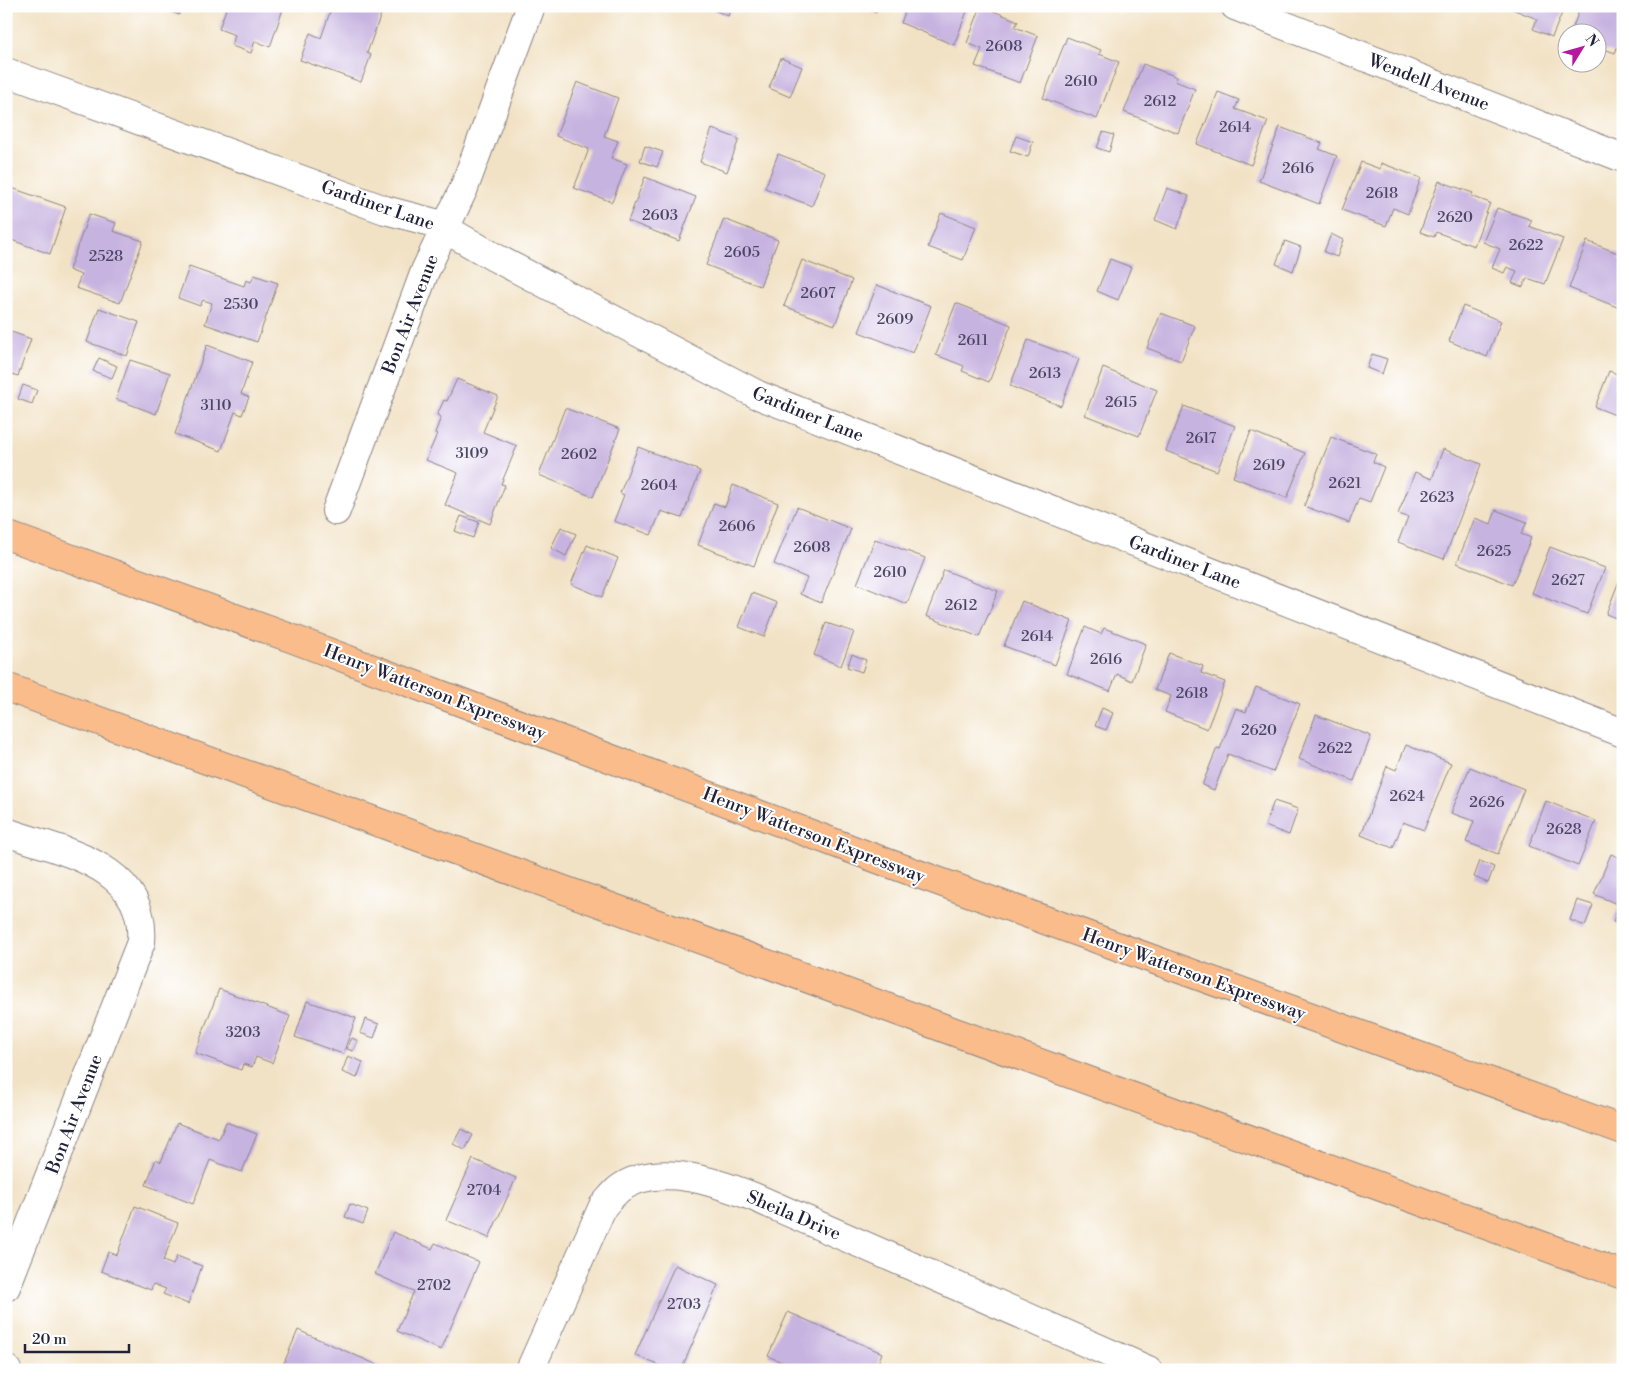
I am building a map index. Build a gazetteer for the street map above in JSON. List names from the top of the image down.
{
  "streets": {
    "highway": ["Henry Watterson Expressway"],
    "street": [
      "Wendell Avenue",
      "Gardiner Lane",
      "Bon Air Avenue",
      "Sheila Drive"
    ]
  },
  "crossings": [
    ["Gardiner Lane", "Bon Air Avenue"]
  ],
  "house_numbers": [
    "2608",
    "2610",
    "2612",
    "2614",
    "2616",
    "2618",
    "2603",
    "2620",
    "2622",
    "2605",
    "2528",
    "2607",
    "2530",
    "2609",
    "2611",
    "2613",
    "2615",
    "3110",
    "2617",
    "3109",
    "2602",
    "2619",
    "2621",
    "2604",
    "2623",
    "2606",
    "2608",
    "2625",
    "2610",
    "2627",
    "2612",
    "2614",
    "2616",
    "2618",
    "2620",
    "2622",
    "2624",
    "2626",
    "2628",
    "3203",
    "2704",
    "2702",
    "2703"
  ],
  "scale_bar": "20 m",
  "north": "top right"
}
